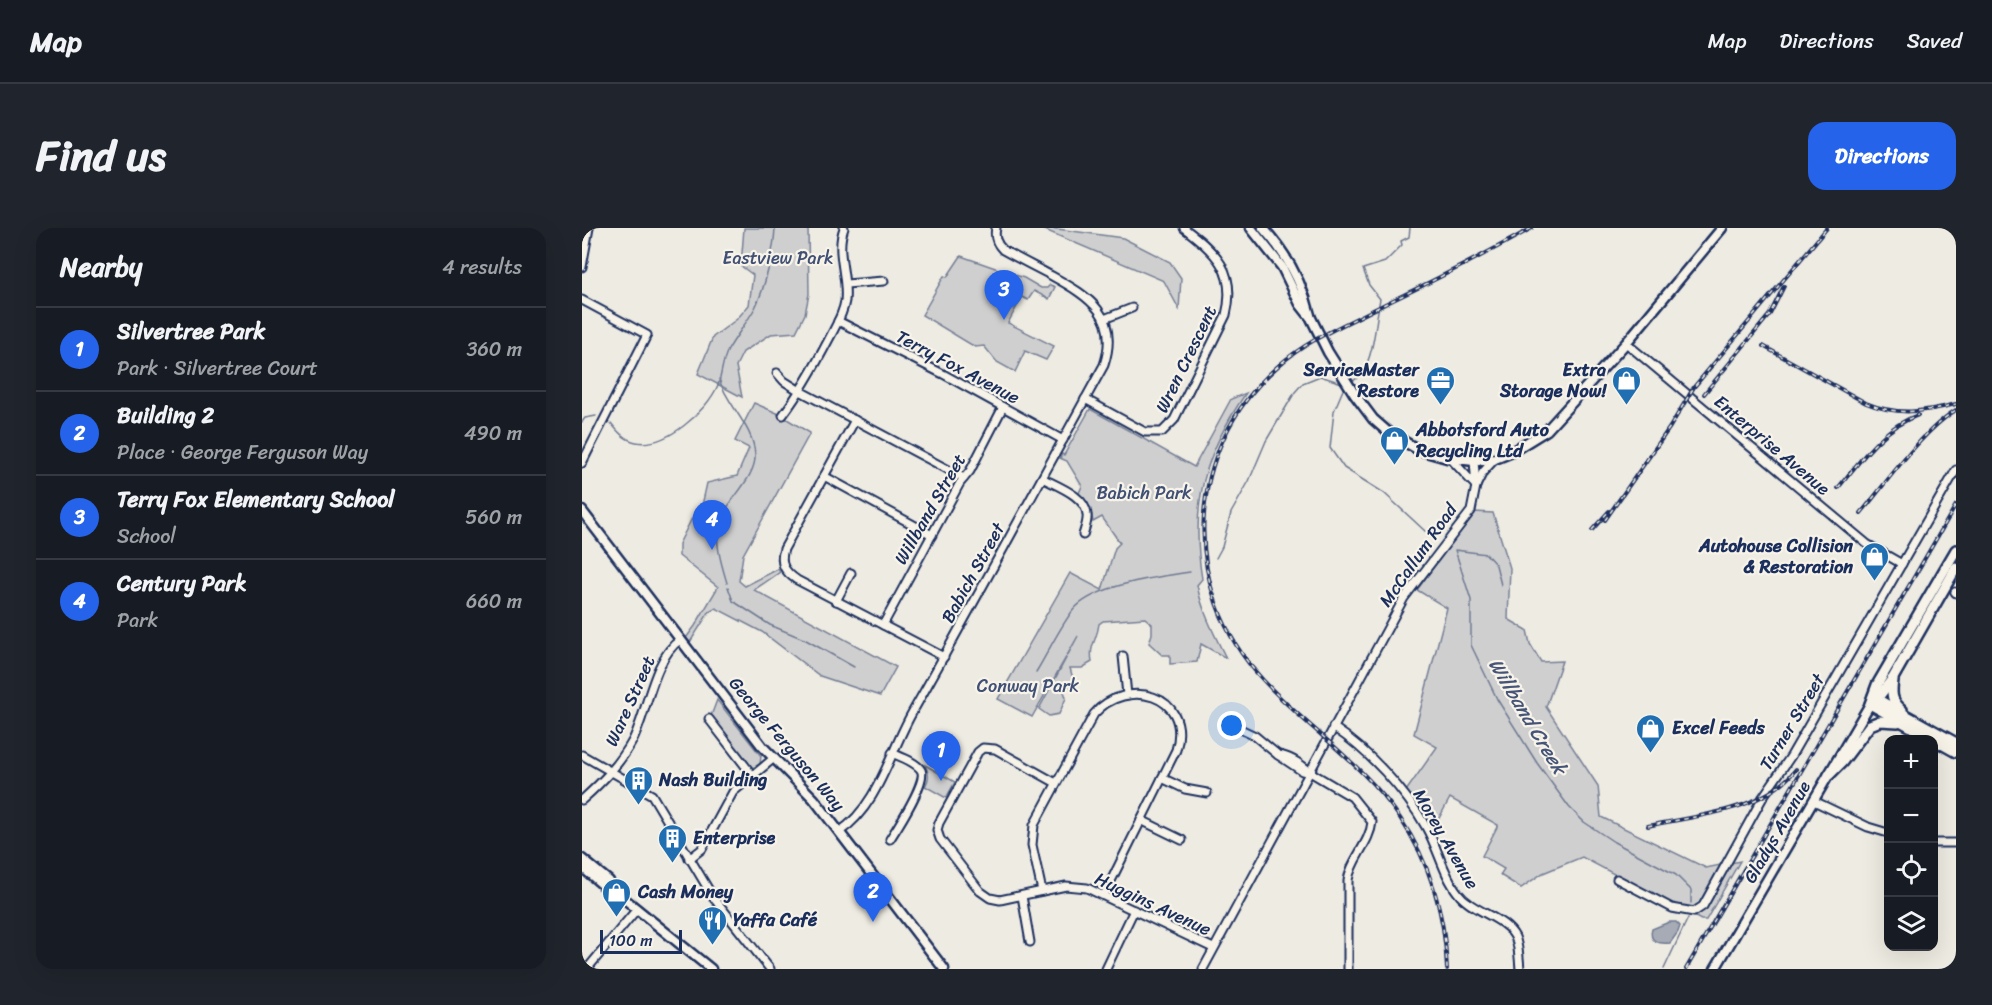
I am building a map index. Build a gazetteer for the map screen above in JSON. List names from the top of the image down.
{
  "streets": {
    "main road": ["George Ferguson Way", "Gladys Avenue"],
    "street": [
      "Wren Crescent",
      "Terry Fox Avenue",
      "Enterprise Avenue",
      "Willband Street",
      "McCallum Road",
      "Babich Street",
      "Ware Street",
      "Turner Street",
      "Morey Avenue",
      "Huggins Avenue"
    ]
  },
  "crossings": [
    ["Wren Crescent", "Babich Street"],
    ["Terry Fox Avenue", "Willband Street"],
    ["Terry Fox Avenue", "Babich Street"],
    ["Enterprise Avenue", "Turner Street"],
    ["McCallum Road", "Morey Avenue"],
    ["McCallum Road", "Huggins Avenue"],
    ["Babich Street", "George Ferguson Way"],
    ["Ware Street", "George Ferguson Way"]
  ],
  "water": ["Willband Creek"],
  "parks": ["Eastview Park", "Babich Park", "Conway Park"],
  "places": {
    "office": ["ServiceMaster Restore"],
    "shop": [
      "Extra Storage Now!",
      "Abbotsford Auto Recycling Ltd",
      "Autohouse Collision & Restoration",
      "Excel Feeds",
      "Cash Money"
    ],
    "building": ["Nash Building", "Enterprise"],
    "restaurant": ["Yaffa Café"]
  },
  "scale_bar": "100 m",
  "page": {
    "header": "Map",
    "nav": ["Map", "Directions", "Saved"],
    "title": "Find us",
    "buttons": "Directions",
    "heading": ["Nearby", "4 results"],
    "pins": [
      "3",
      "4",
      "1",
      "2"
    ],
    "list": [
      {
        "mark": "1",
        "name": "Silvertree Park",
        "note": "Park · Silvertree Court",
        "value": "360 m"
      },
      {
        "mark": "2",
        "name": "Building 2",
        "note": "Place · George Ferguson Way",
        "value": "490 m"
      },
      {
        "mark": "3",
        "name": "Terry Fox Elementary School",
        "note": "School",
        "value": "560 m"
      },
      {
        "mark": "4",
        "name": "Century Park",
        "note": "Park",
        "value": "660 m"
      }
    ],
    "map_buttons": ["+", "−"],
    "scale": "100 m"
  }
}
